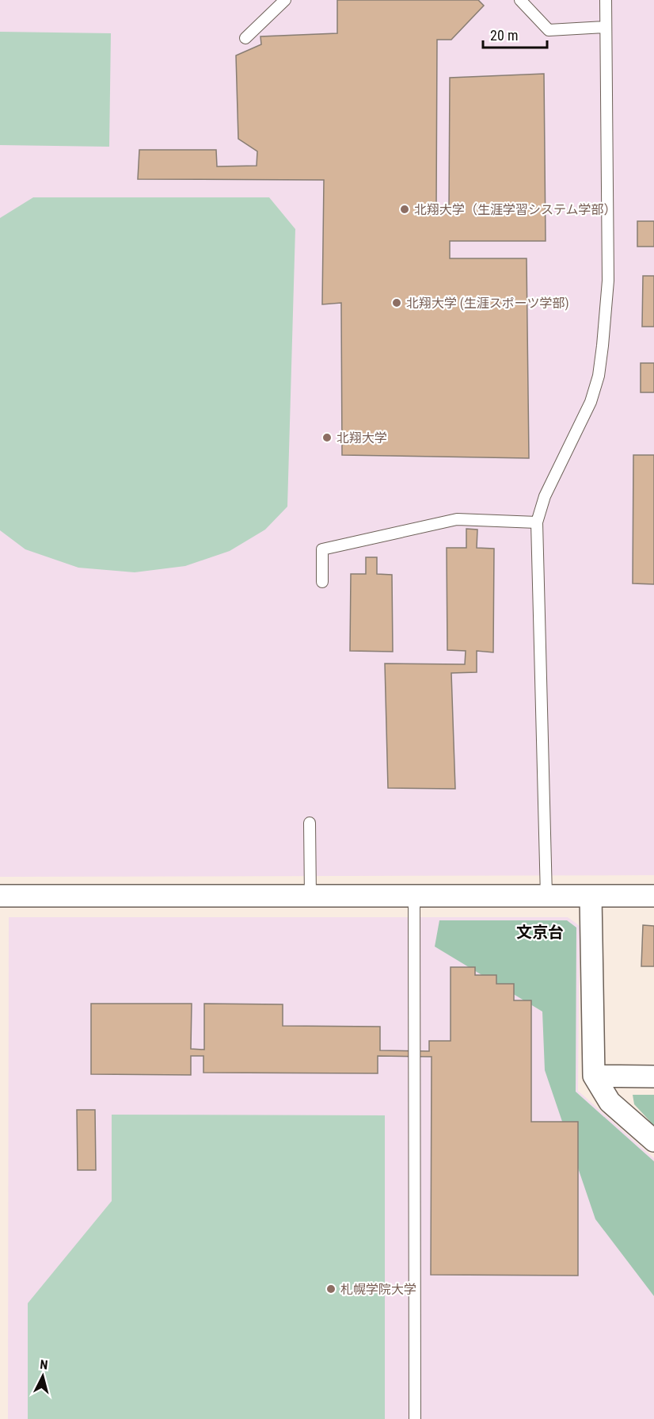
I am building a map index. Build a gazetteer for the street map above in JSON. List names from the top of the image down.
{
  "districts": ["文京台"],
  "places": [
    "北翔大学（生涯学習システム学部）",
    "北翔大学 (生涯スポーツ学部)",
    "北翔大学",
    "札幌学院大学"
  ],
  "scale_bar": "20 m",
  "north": "top"
}
